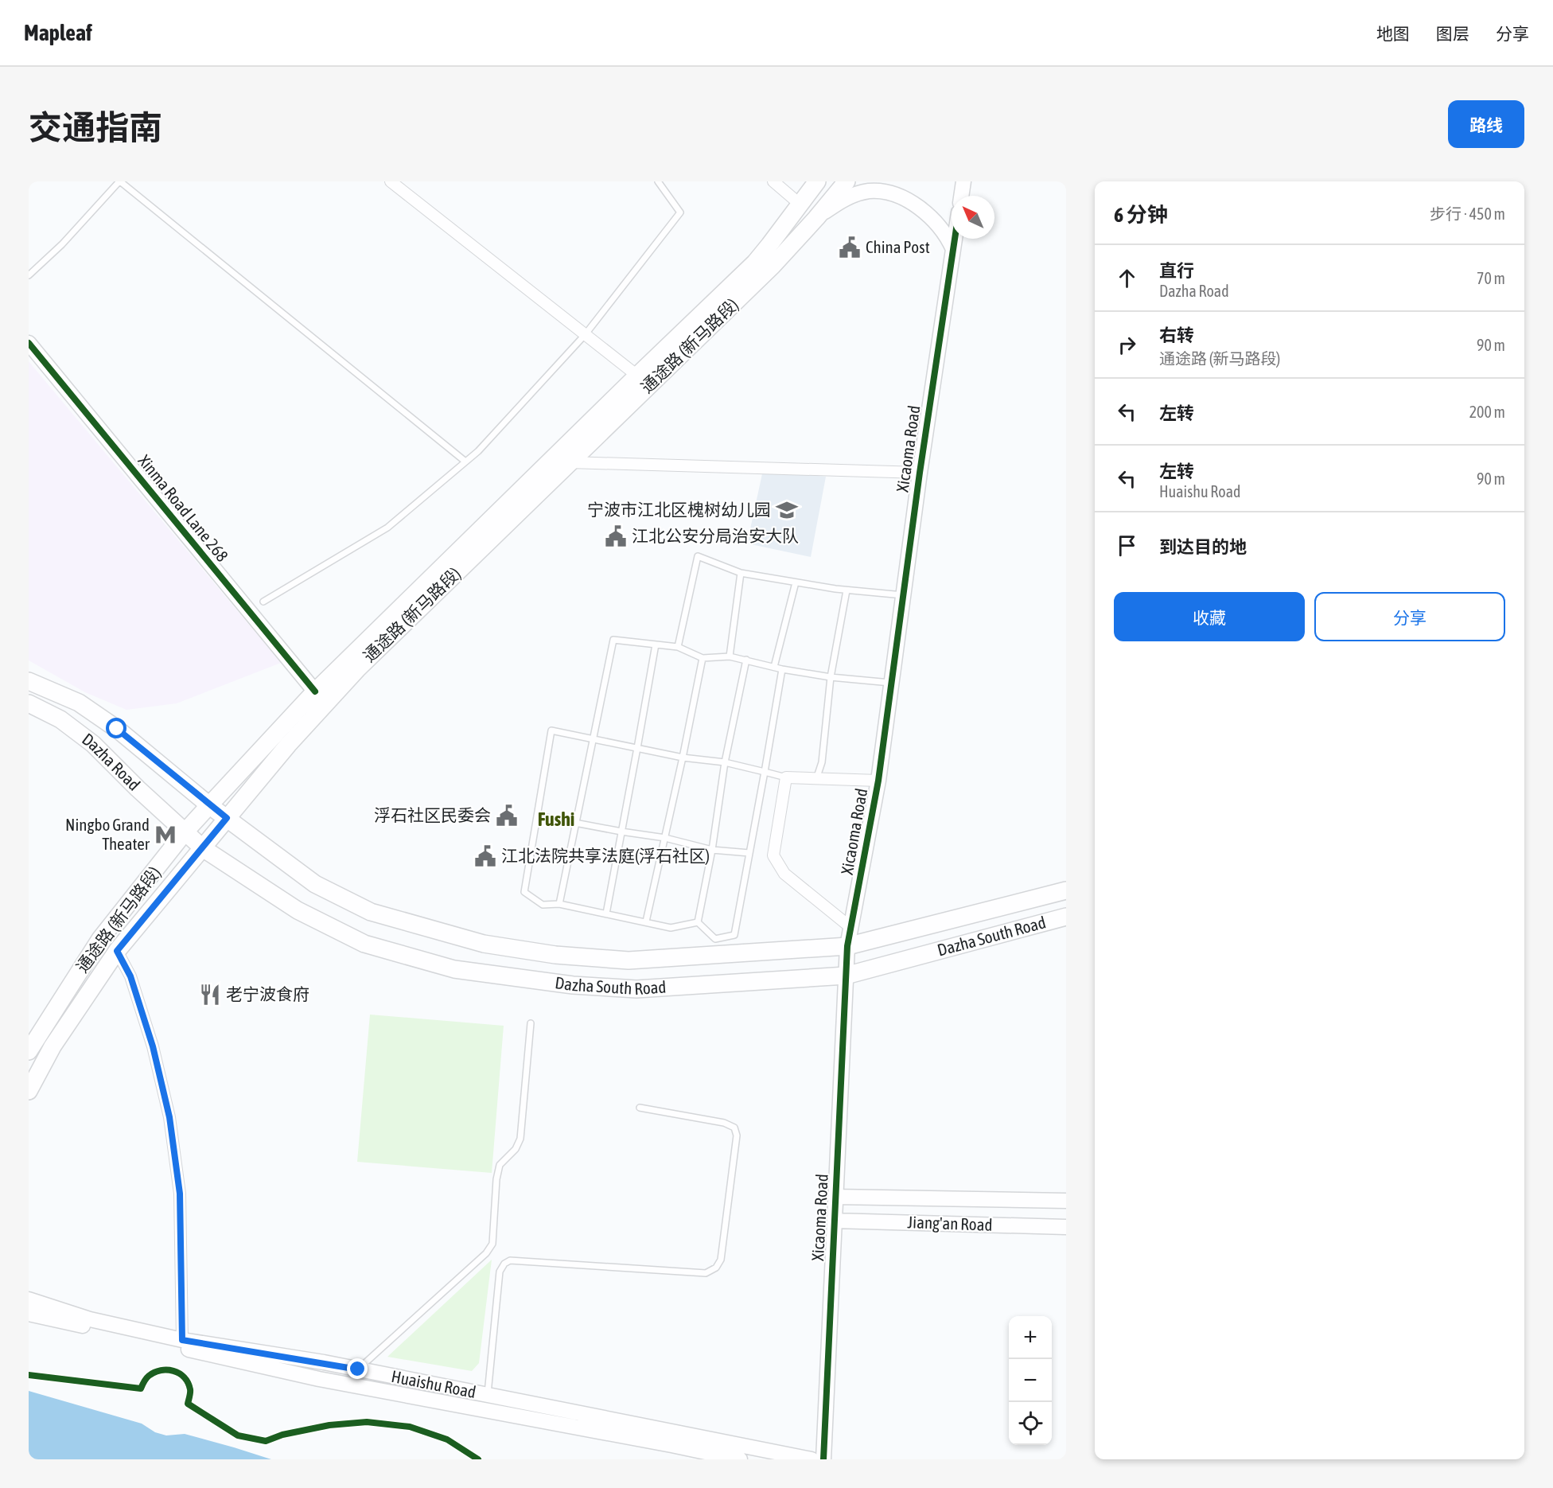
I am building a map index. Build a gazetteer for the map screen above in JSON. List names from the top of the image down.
{
  "streets": {
    "main road": ["通途路 (新马路段)", "Dazha Road", "Dazha South Road"],
    "street": [
      "Xicaoma Road",
      "Xinma Road Lane 268",
      "Jiang'an Road",
      "Huaishu Road"
    ]
  },
  "crossings": [
    ["通途路 (新马路段)", "Xinma Road Lane 268"],
    ["通途路 (新马路段)", "Dazha Road"],
    ["通途路 (新马路段)", "Dazha South Road"],
    ["Xicaoma Road", "Dazha South Road"],
    ["Xicaoma Road", "Jiang'an Road"],
    ["Dazha Road", "Dazha South Road"]
  ],
  "districts": ["Fushi"],
  "places": {
    "public building": [
      "China Post",
      "江北公安分局治安大队",
      "浮石社区民委会",
      "江北法院共享法庭(浮石社区)"
    ],
    "school or university": ["宁波市江北区槐树幼儿园"],
    "metro station": ["Ningbo Grand Theater"],
    "restaurant": ["老宁波食府"]
  },
  "north": "top left",
  "page": {
    "header": "Mapleaf",
    "nav": ["地图", "图层", "分享"],
    "title": "交通指南",
    "buttons": [
      "路线",
      ["收藏", "分享"]
    ],
    "heading": ["6 分钟", "步行 · 450 m"],
    "list": [
      ["直行", "Dazha Road", "70 m"],
      ["右转", "通途路 (新马路段)", "90 m"],
      ["左转", "200 m"],
      ["左转", "Huaishu Road", "90 m"],
      "到达目的地"
    ],
    "map_buttons": ["+", "−"]
  }
}
